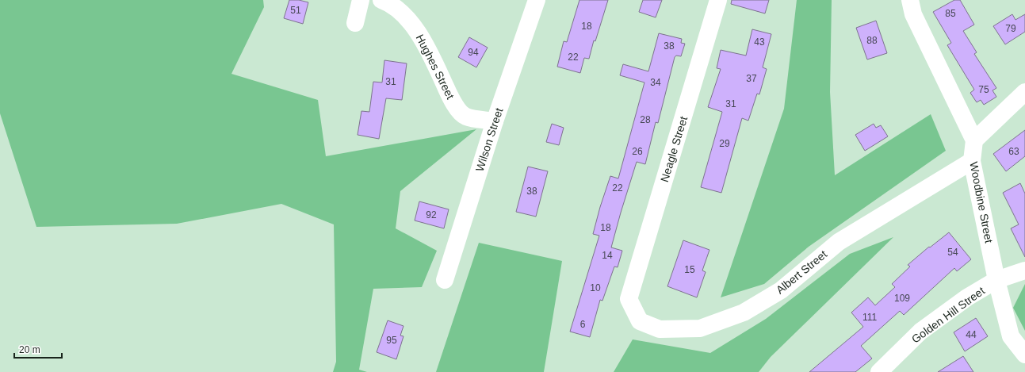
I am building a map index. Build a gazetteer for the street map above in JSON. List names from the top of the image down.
{
  "streets": {
    "street": [
      "Hughes Street",
      "Wilson Street",
      "Neagle Street",
      "Woodbine Street",
      "Albert Street",
      "Golden Hill Street"
    ]
  },
  "crossings": [
    ["Hughes Street", "Wilson Street"],
    ["Neagle Street", "Albert Street"],
    ["Woodbine Street", "Albert Street"],
    ["Woodbine Street", "Golden Hill Street"]
  ],
  "house_numbers": [
    "51",
    "85",
    "18",
    "79",
    "88",
    "43",
    "38",
    "94",
    "22",
    "37",
    "31",
    "34",
    "75",
    "31",
    "28",
    "29",
    "26",
    "63",
    "22",
    "38",
    "92",
    "18",
    "54",
    "14",
    "15",
    "10",
    "109",
    "111",
    "6",
    "44",
    "95"
  ],
  "scale_bar": "20 m"
}
